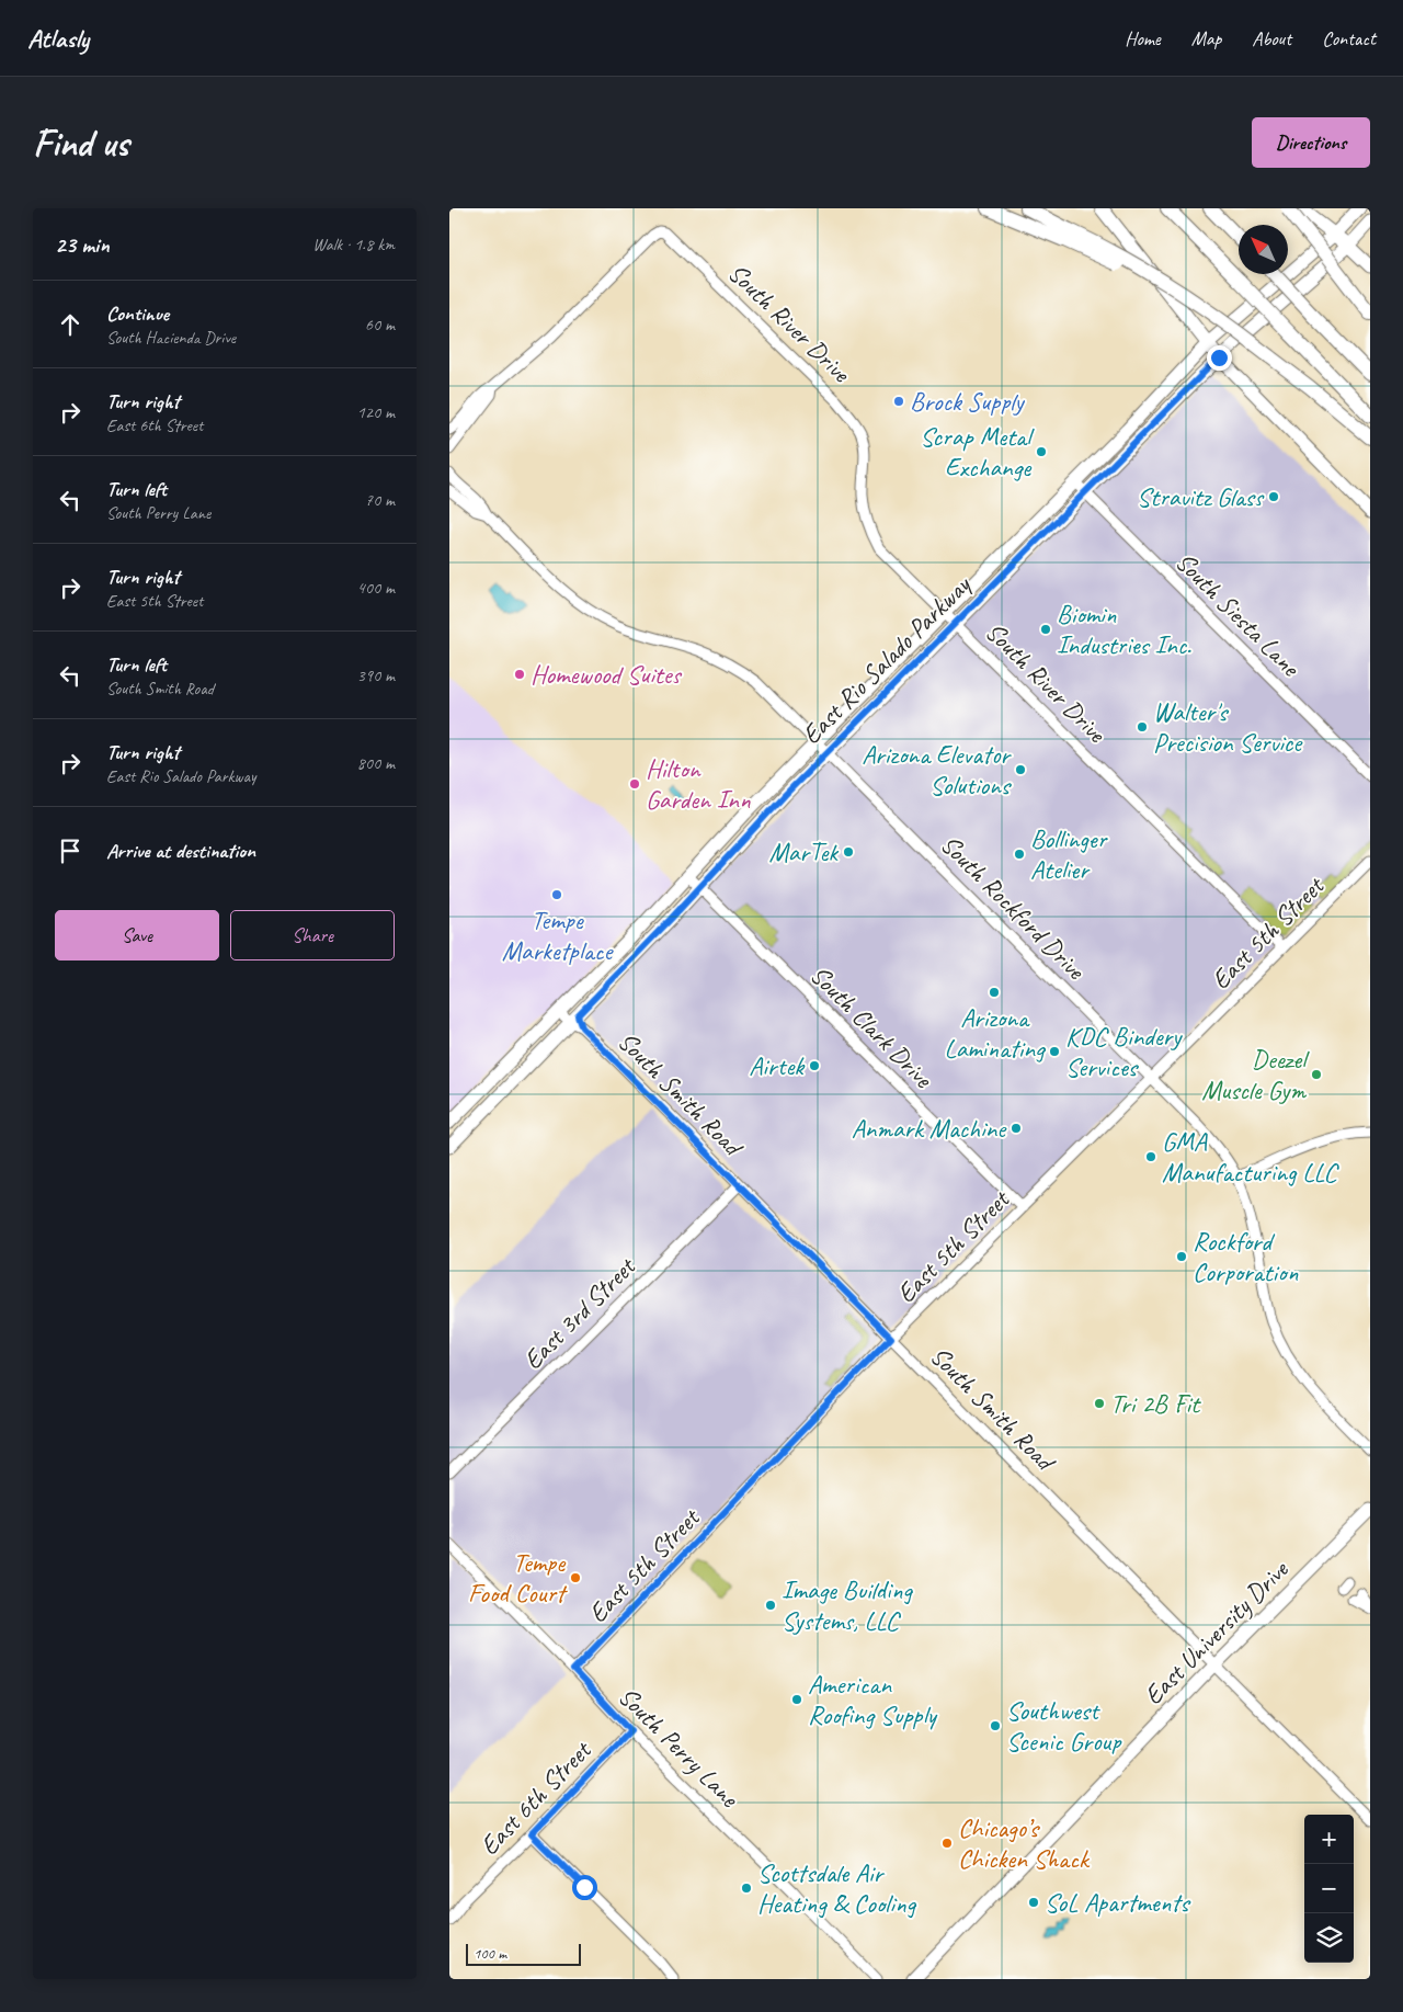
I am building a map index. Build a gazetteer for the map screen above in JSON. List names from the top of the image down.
{
  "streets": {
    "main road": ["East Rio Salado Parkway", "East University Drive"],
    "street": [
      "South River Drive",
      "South Siesta Lane",
      "South Rockford Drive",
      "East 5th Street",
      "South Clark Drive",
      "South Smith Road",
      "East 3rd Street",
      "South Perry Lane",
      "East 6th Street"
    ]
  },
  "crossings": [
    ["South River Drive", "East Rio Salado Parkway"],
    ["South River Drive", "East 5th Street"],
    ["South Siesta Lane", "East Rio Salado Parkway"],
    ["East Rio Salado Parkway", "South Rockford Drive"],
    ["East Rio Salado Parkway", "South Clark Drive"],
    ["East Rio Salado Parkway", "South Smith Road"],
    ["South Rockford Drive", "East 5th Street"],
    ["East 5th Street", "South Clark Drive"],
    ["East 5th Street", "South Smith Road"],
    ["East 5th Street", "South Perry Lane"],
    ["South Smith Road", "East 3rd Street"],
    ["South Smith Road", "East University Drive"],
    ["South Perry Lane", "East 6th Street"]
  ],
  "places": [
    "Brock Supply",
    "Scrap Metal Exchange",
    "Stravitz Glass",
    "Biomin Industries Inc.",
    "Homewood Suites",
    "Walter's Precision Service",
    "Arizona Elevator Solutions",
    "Hilton Garden Inn",
    "MarTek",
    "Bollinger Atelier",
    "Tempe Marketplace",
    "Arizona Laminating",
    "KDC Bindery Services",
    "Airtek",
    "Deezel Muscle Gym",
    "Anmark Machine",
    "GMA Manufacturing LLC",
    "Rockford Corporation",
    "Tri 2B Fit",
    "Tempe Food Court",
    "Image Building Systems, LLC",
    "American Roofing Supply",
    "Southwest Scenic Group",
    "Chicago’s Chicken Shack",
    "Scottsdale Air Heating & Cooling",
    "SoL Apartments"
  ],
  "scale_bar": "100 m",
  "north": "top left",
  "page": {
    "header": "Atlasly",
    "nav": [
      "Home",
      "Map",
      "About",
      "Contact"
    ],
    "buttons": [
      "Directions",
      ["Save", "Share"]
    ],
    "title": "Find us",
    "heading": ["23 min", "Walk · 1.8 km"],
    "list": [
      ["Continue", "South Hacienda Drive", "60 m"],
      ["Turn right", "East 6th Street", "120 m"],
      ["Turn left", "South Perry Lane", "70 m"],
      ["Turn right", "East 5th Street", "400 m"],
      ["Turn left", "South Smith Road", "390 m"],
      ["Turn right", "East Rio Salado Parkway", "800 m"],
      "Arrive at destination"
    ],
    "map_buttons": ["+", "−"],
    "scale": "100 m"
  }
}
